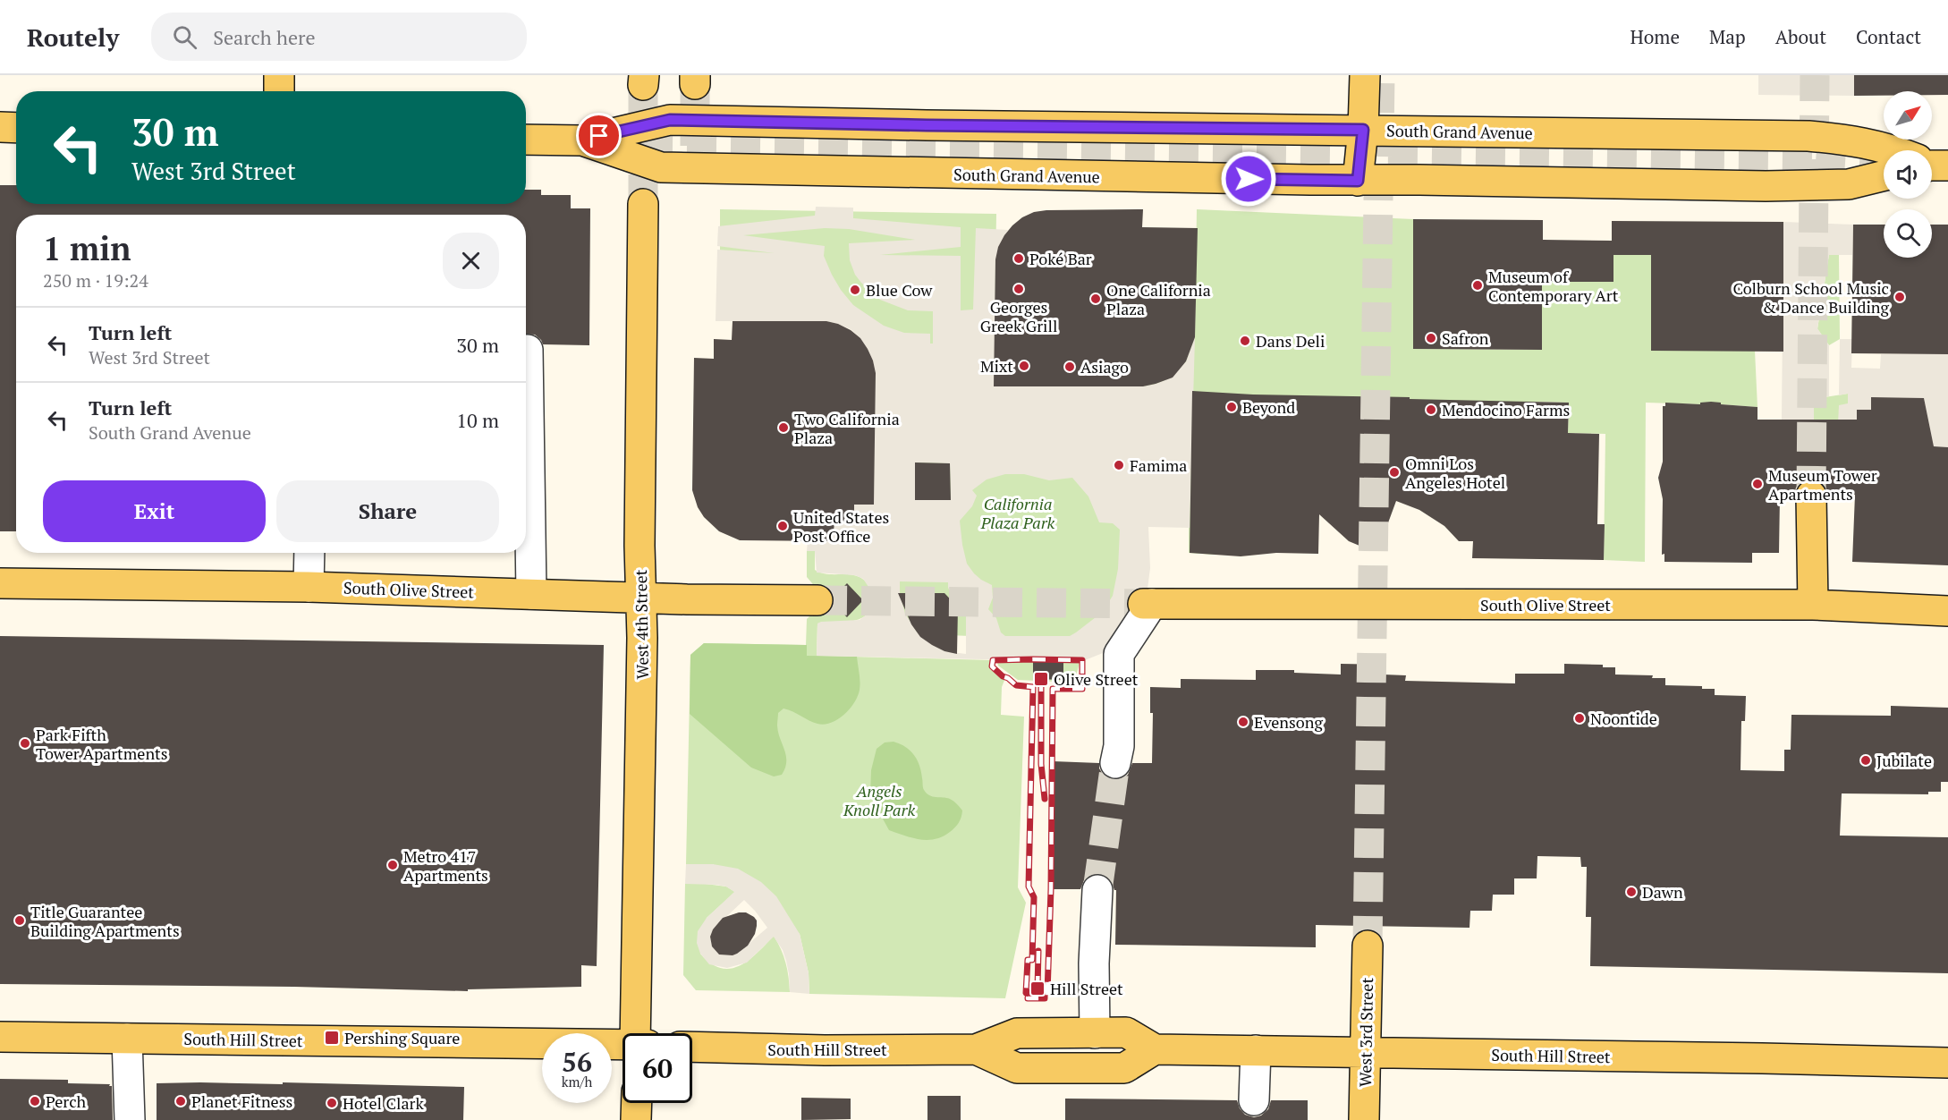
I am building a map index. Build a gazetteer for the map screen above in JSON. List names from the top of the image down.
{
  "streets": {
    "main road": [
      "South Grand Avenue",
      "South Olive Street",
      "West 4th Street",
      "West 3rd Street",
      "South Hill Street"
    ]
  },
  "crossings": [
    ["South Olive Street", "West 4th Street"],
    ["West 3rd Street", "South Hill Street"]
  ],
  "parks": ["California Plaza Park", "Angels Knoll Park"],
  "places": {
    "other": [
      "Poké Bar",
      "Museum of Contemporary Art",
      "Georges Greek Grill",
      "Blue Cow",
      "Colburn School Music & Dance Building",
      "One California Plaza",
      "Safron",
      "Dans Deli",
      "Mixt",
      "Asiago",
      "Beyond",
      "Mendocino Farms",
      "Two California Plaza",
      "Famima",
      "Omni Los Angeles Hotel",
      "Museum Tower Apartments",
      "United States Post Office",
      "Noontide",
      "Evensong",
      "Park Fifth Tower Apartments",
      "Jubilate",
      "Metro 417 Apartments",
      "Dawn",
      "Title Guarantee Building Apartments",
      "Perch",
      "Planet Fitness",
      "Hotel Clark"
    ],
    "transit": ["Olive Street", "Hill Street", "Pershing Square"]
  },
  "north": "top right",
  "page": {
    "header": "Routely",
    "search": "Search here",
    "nav": [
      "Home",
      "Map",
      "About",
      "Contact"
    ],
    "turn": ["30 m", "West 3rd Street"],
    "heading": ["1 min", "250 m · 19:24"],
    "list": [
      {
        "name": "Turn left",
        "note": "West 3rd Street",
        "value": "30 m"
      },
      {
        "name": "Turn left",
        "note": "South Grand Avenue",
        "value": "10 m"
      }
    ],
    "buttons": ["Exit", "Share"],
    "speed": "56 km/h",
    "limit": "60"
  }
}
